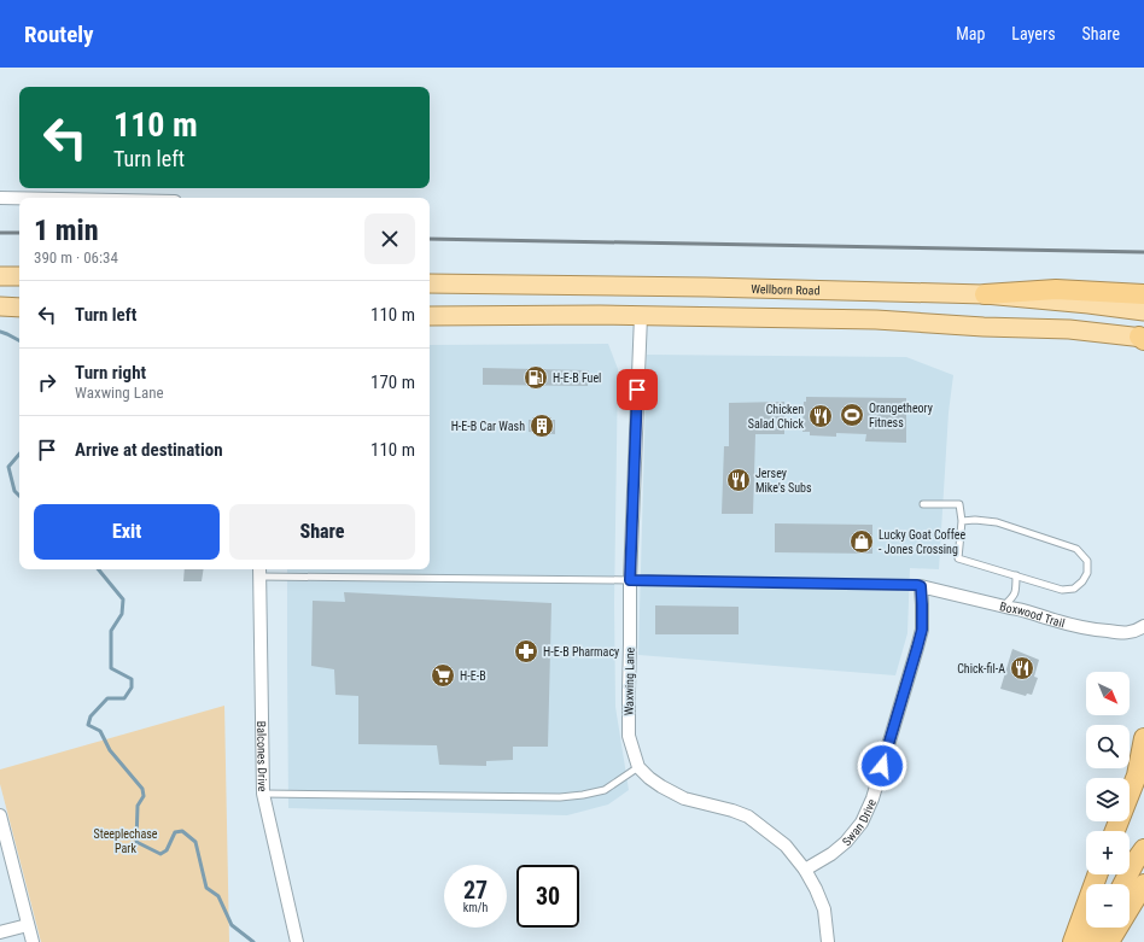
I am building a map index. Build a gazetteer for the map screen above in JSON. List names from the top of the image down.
{
  "streets": {
    "main road": ["Wellborn Road"],
    "street": [
      "Boxwood Trail",
      "Waxwing Lane",
      "Balcones Drive",
      "Swan Drive"
    ]
  },
  "crossings": [
    ["Boxwood Trail", "Swan Drive"]
  ],
  "parks": ["Steeplechase Park"],
  "places": {
    "fuel station": ["H-E-B Fuel"],
    "sports": ["Orangetheory Fitness"],
    "restaurant": ["Chicken Salad Chick", "Jersey Mike's Subs", "Chick-fil-A"],
    "building": ["H-E-B Car Wash"],
    "shop": ["Lucky Goat Coffee - Jones Crossing"],
    "pharmacy": ["H-E-B Pharmacy"],
    "supermarket": ["H-E-B"]
  },
  "north": "bottom right",
  "page": {
    "header": "Routely",
    "nav": ["Map", "Layers", "Share"],
    "turn": ["110 m", "Turn left"],
    "heading": ["1 min", "390 m · 06:34"],
    "list": [
      {
        "name": "Turn left",
        "value": "110 m"
      },
      {
        "name": "Turn right",
        "note": "Waxwing Lane",
        "value": "170 m"
      },
      {
        "name": "Arrive at destination",
        "value": "110 m"
      }
    ],
    "buttons": ["Exit", "Share"],
    "map_buttons": ["+", "−"],
    "speed": "27 km/h",
    "limit": "30"
  }
}
